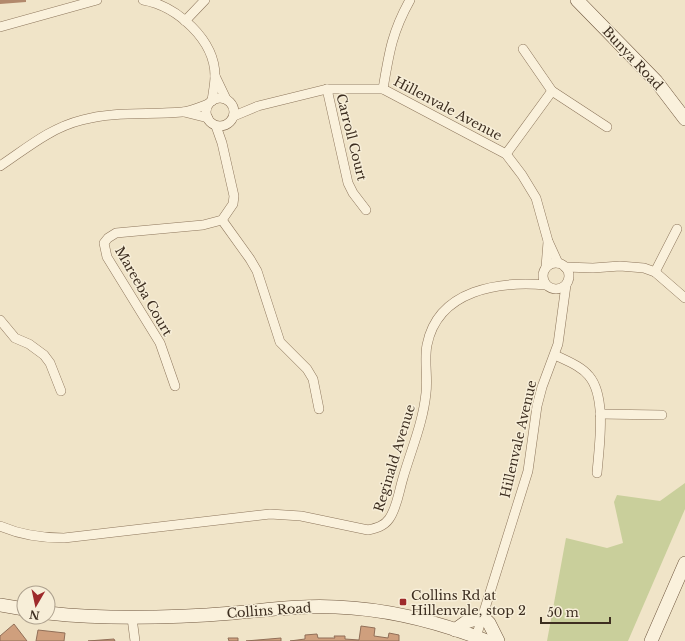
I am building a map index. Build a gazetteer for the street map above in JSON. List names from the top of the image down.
{
  "streets": {
    "main road": ["Bunya Road", "Collins Road"],
    "street": [
      "Hillenvale Avenue",
      "Carroll Court",
      "Mareeba Court",
      "Reginald Avenue"
    ]
  },
  "crossings": [
    ["Hillenvale Avenue", "Carroll Court"],
    ["Hillenvale Avenue", "Reginald Avenue"],
    ["Hillenvale Avenue", "Collins Road"]
  ],
  "places": {
    "transit": ["Collins Rd at Hillenvale, stop 2"]
  },
  "scale_bar": "50 m",
  "north": "bottom"
}
